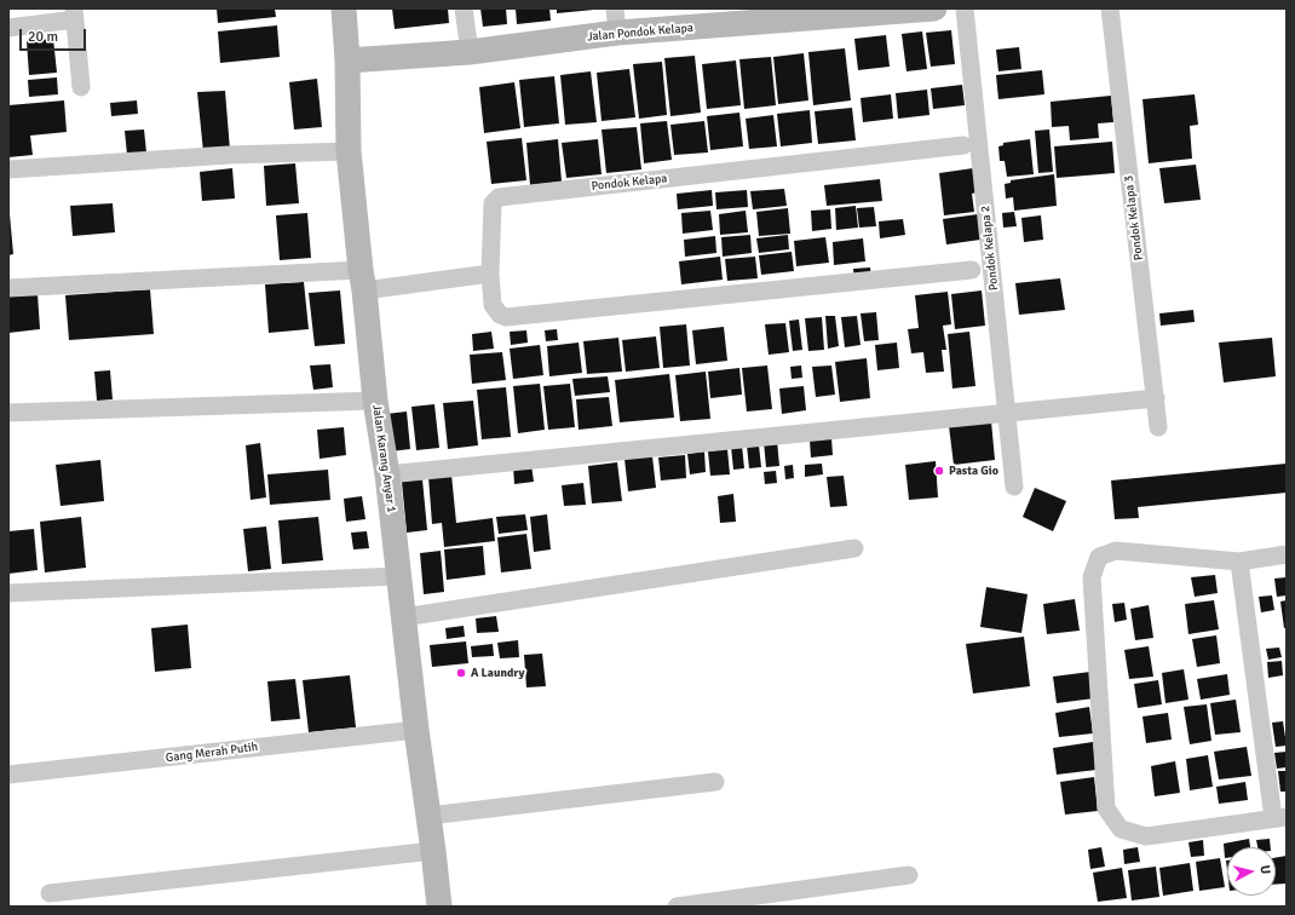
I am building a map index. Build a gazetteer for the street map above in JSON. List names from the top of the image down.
{
  "streets": {
    "main road": ["Jalan Pondok Kelapa", "Jalan Karang Anyar 1"],
    "street": [
      "Pondok Kelapa",
      "Pondok Kelapa 3",
      "Pondok Kelapa 2",
      "Gang Merah Putih"
    ]
  },
  "crossings": [
    ["Jalan Pondok Kelapa", "Jalan Karang Anyar 1"],
    ["Jalan Karang Anyar 1", "Gang Merah Putih"]
  ],
  "places": ["Pasta Gio", "A Laundry"],
  "scale_bar": "20 m",
  "north": "right"
}
